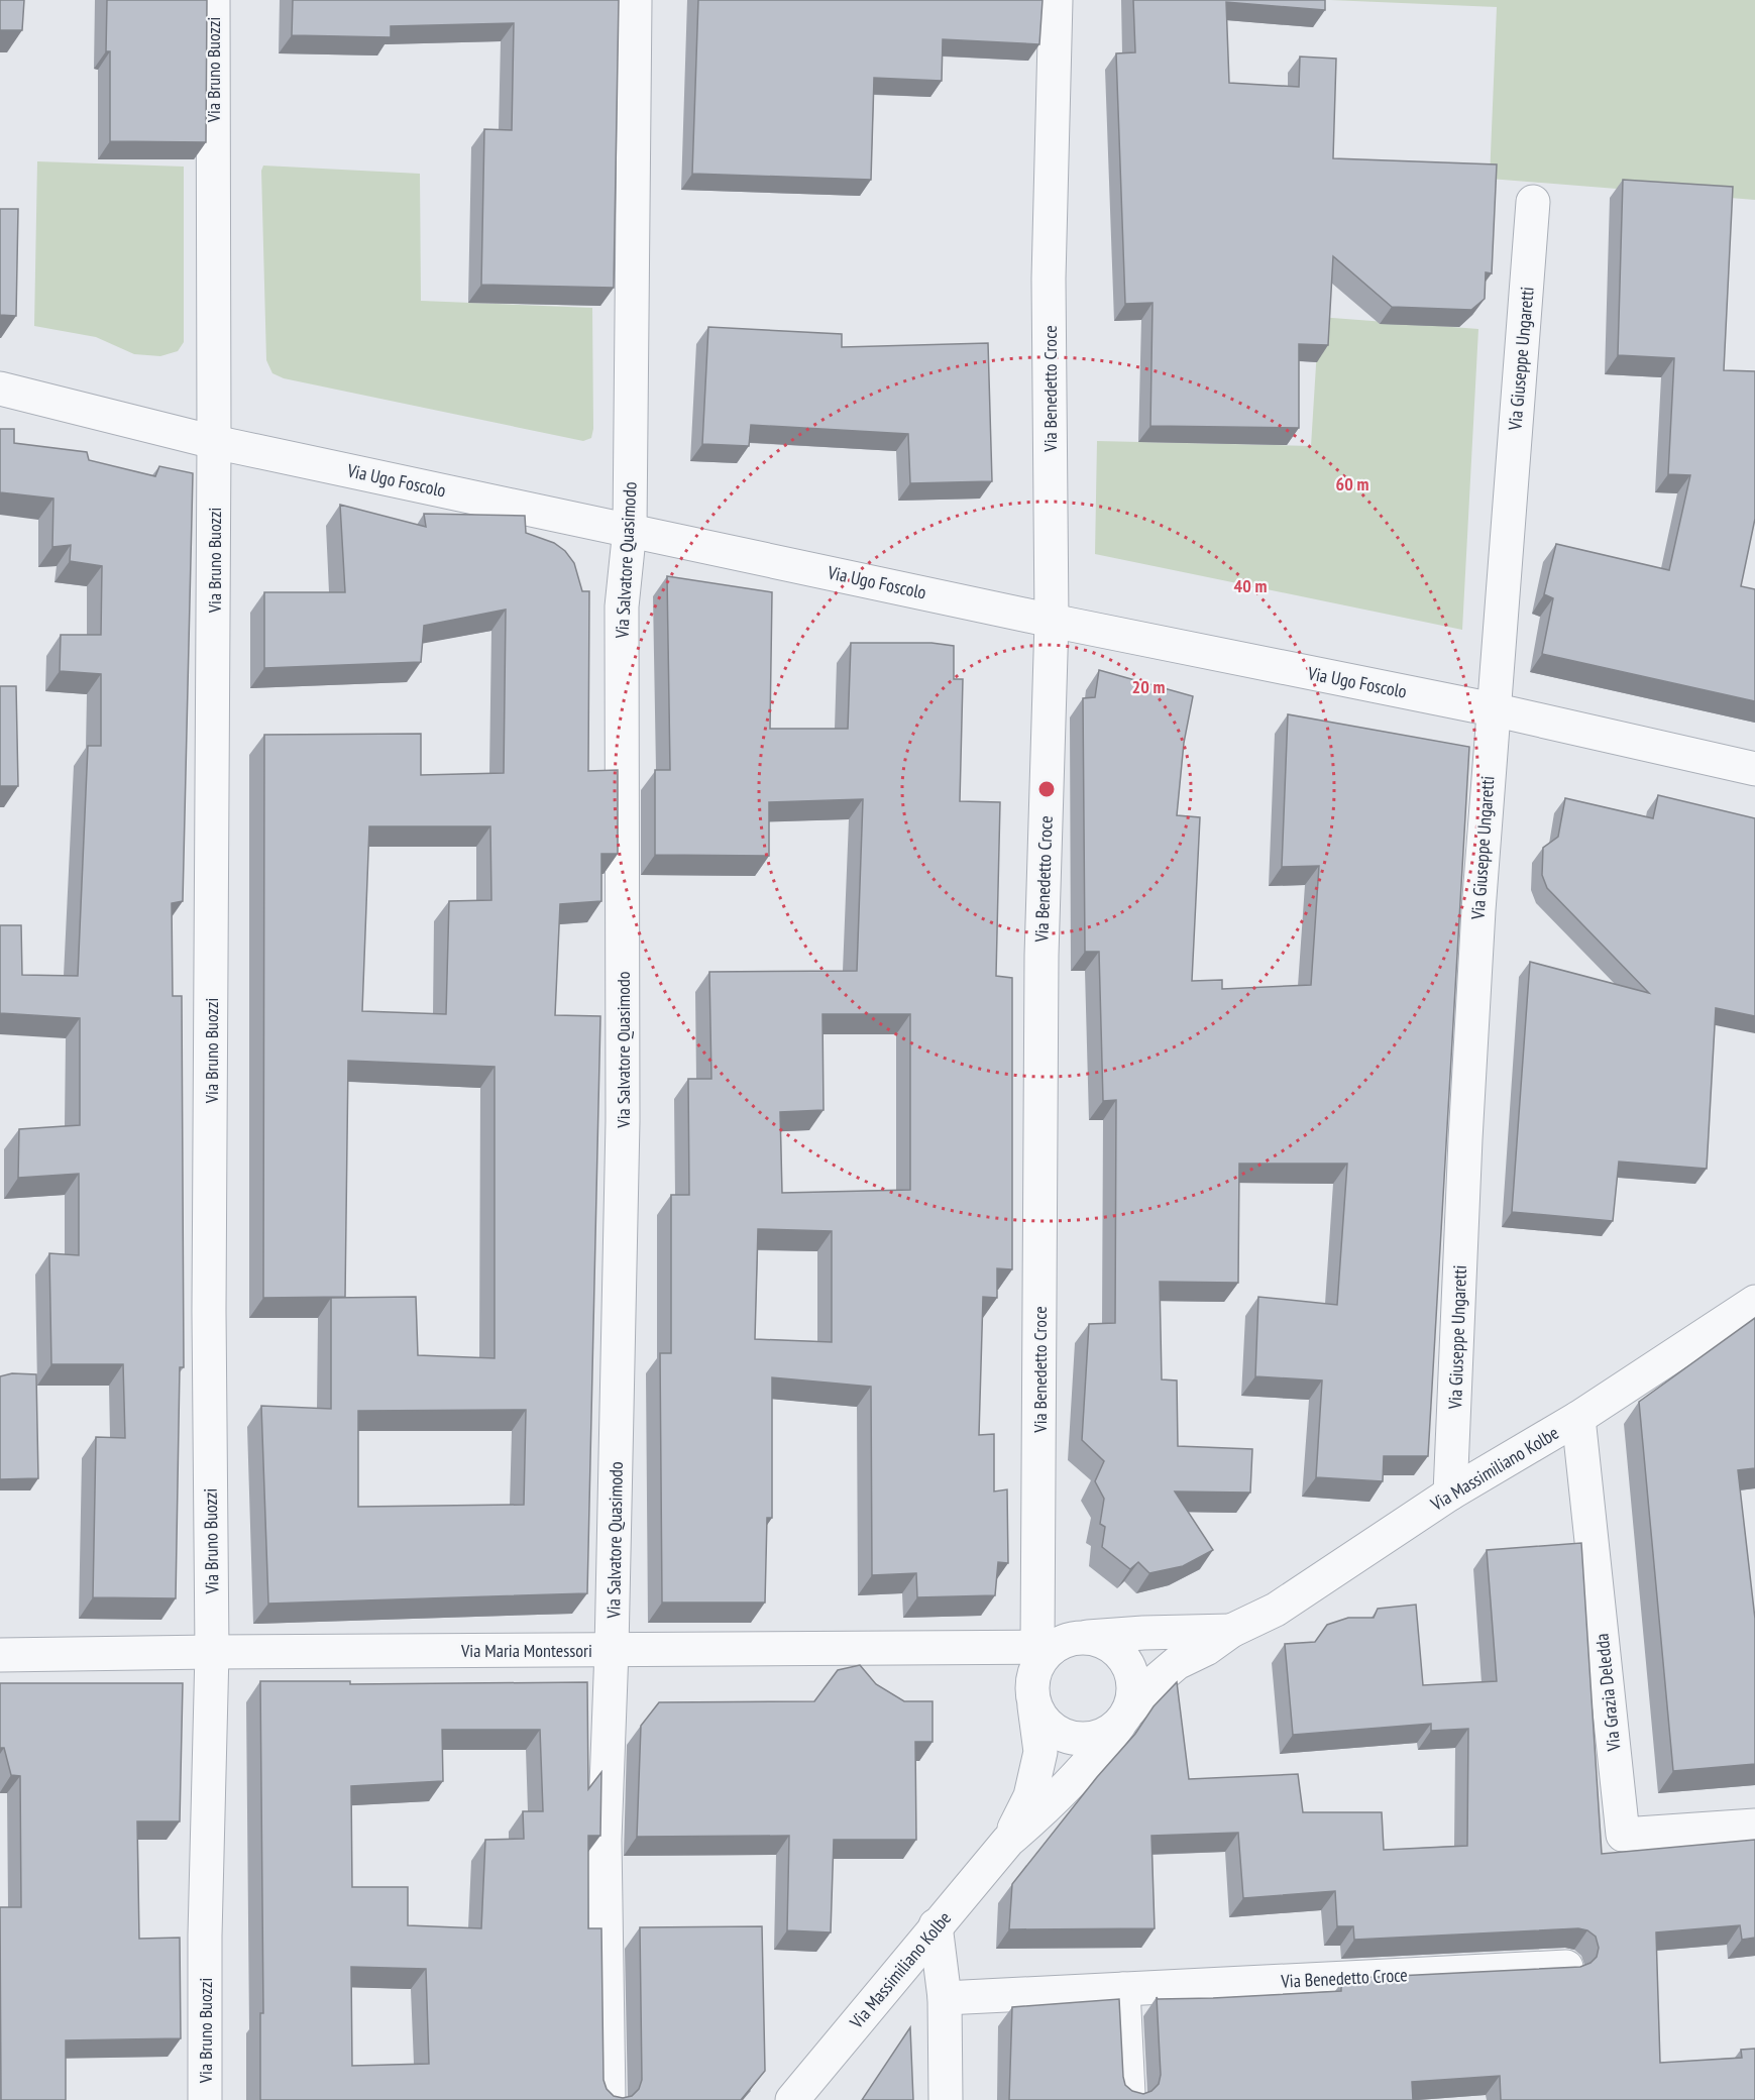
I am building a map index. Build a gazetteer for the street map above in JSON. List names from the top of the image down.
{
  "streets": {
    "street": [
      "Via Bruno Buozzi",
      "Via Giuseppe Ungaretti",
      "Via Benedetto Croce",
      "Via Ugo Foscolo",
      "Via Salvatore Quasimodo",
      "Via Massimiliano Kolbe",
      "Via Maria Montessori",
      "Via Grazia Deledda"
    ]
  },
  "crossings": [
    ["Via Bruno Buozzi", "Via Ugo Foscolo"],
    ["Via Bruno Buozzi", "Via Maria Montessori"],
    ["Via Giuseppe Ungaretti", "Via Ugo Foscolo"],
    ["Via Giuseppe Ungaretti", "Via Massimiliano Kolbe"],
    ["Via Benedetto Croce", "Via Ugo Foscolo"],
    ["Via Benedetto Croce", "Via Massimiliano Kolbe"],
    ["Via Benedetto Croce", "Via Maria Montessori"],
    ["Via Ugo Foscolo", "Via Salvatore Quasimodo"],
    ["Via Salvatore Quasimodo", "Via Maria Montessori"],
    ["Via Massimiliano Kolbe", "Via Maria Montessori"],
    ["Via Massimiliano Kolbe", "Via Grazia Deledda"]
  ],
  "rings": ["60 m", "40 m", "20 m"]
}
